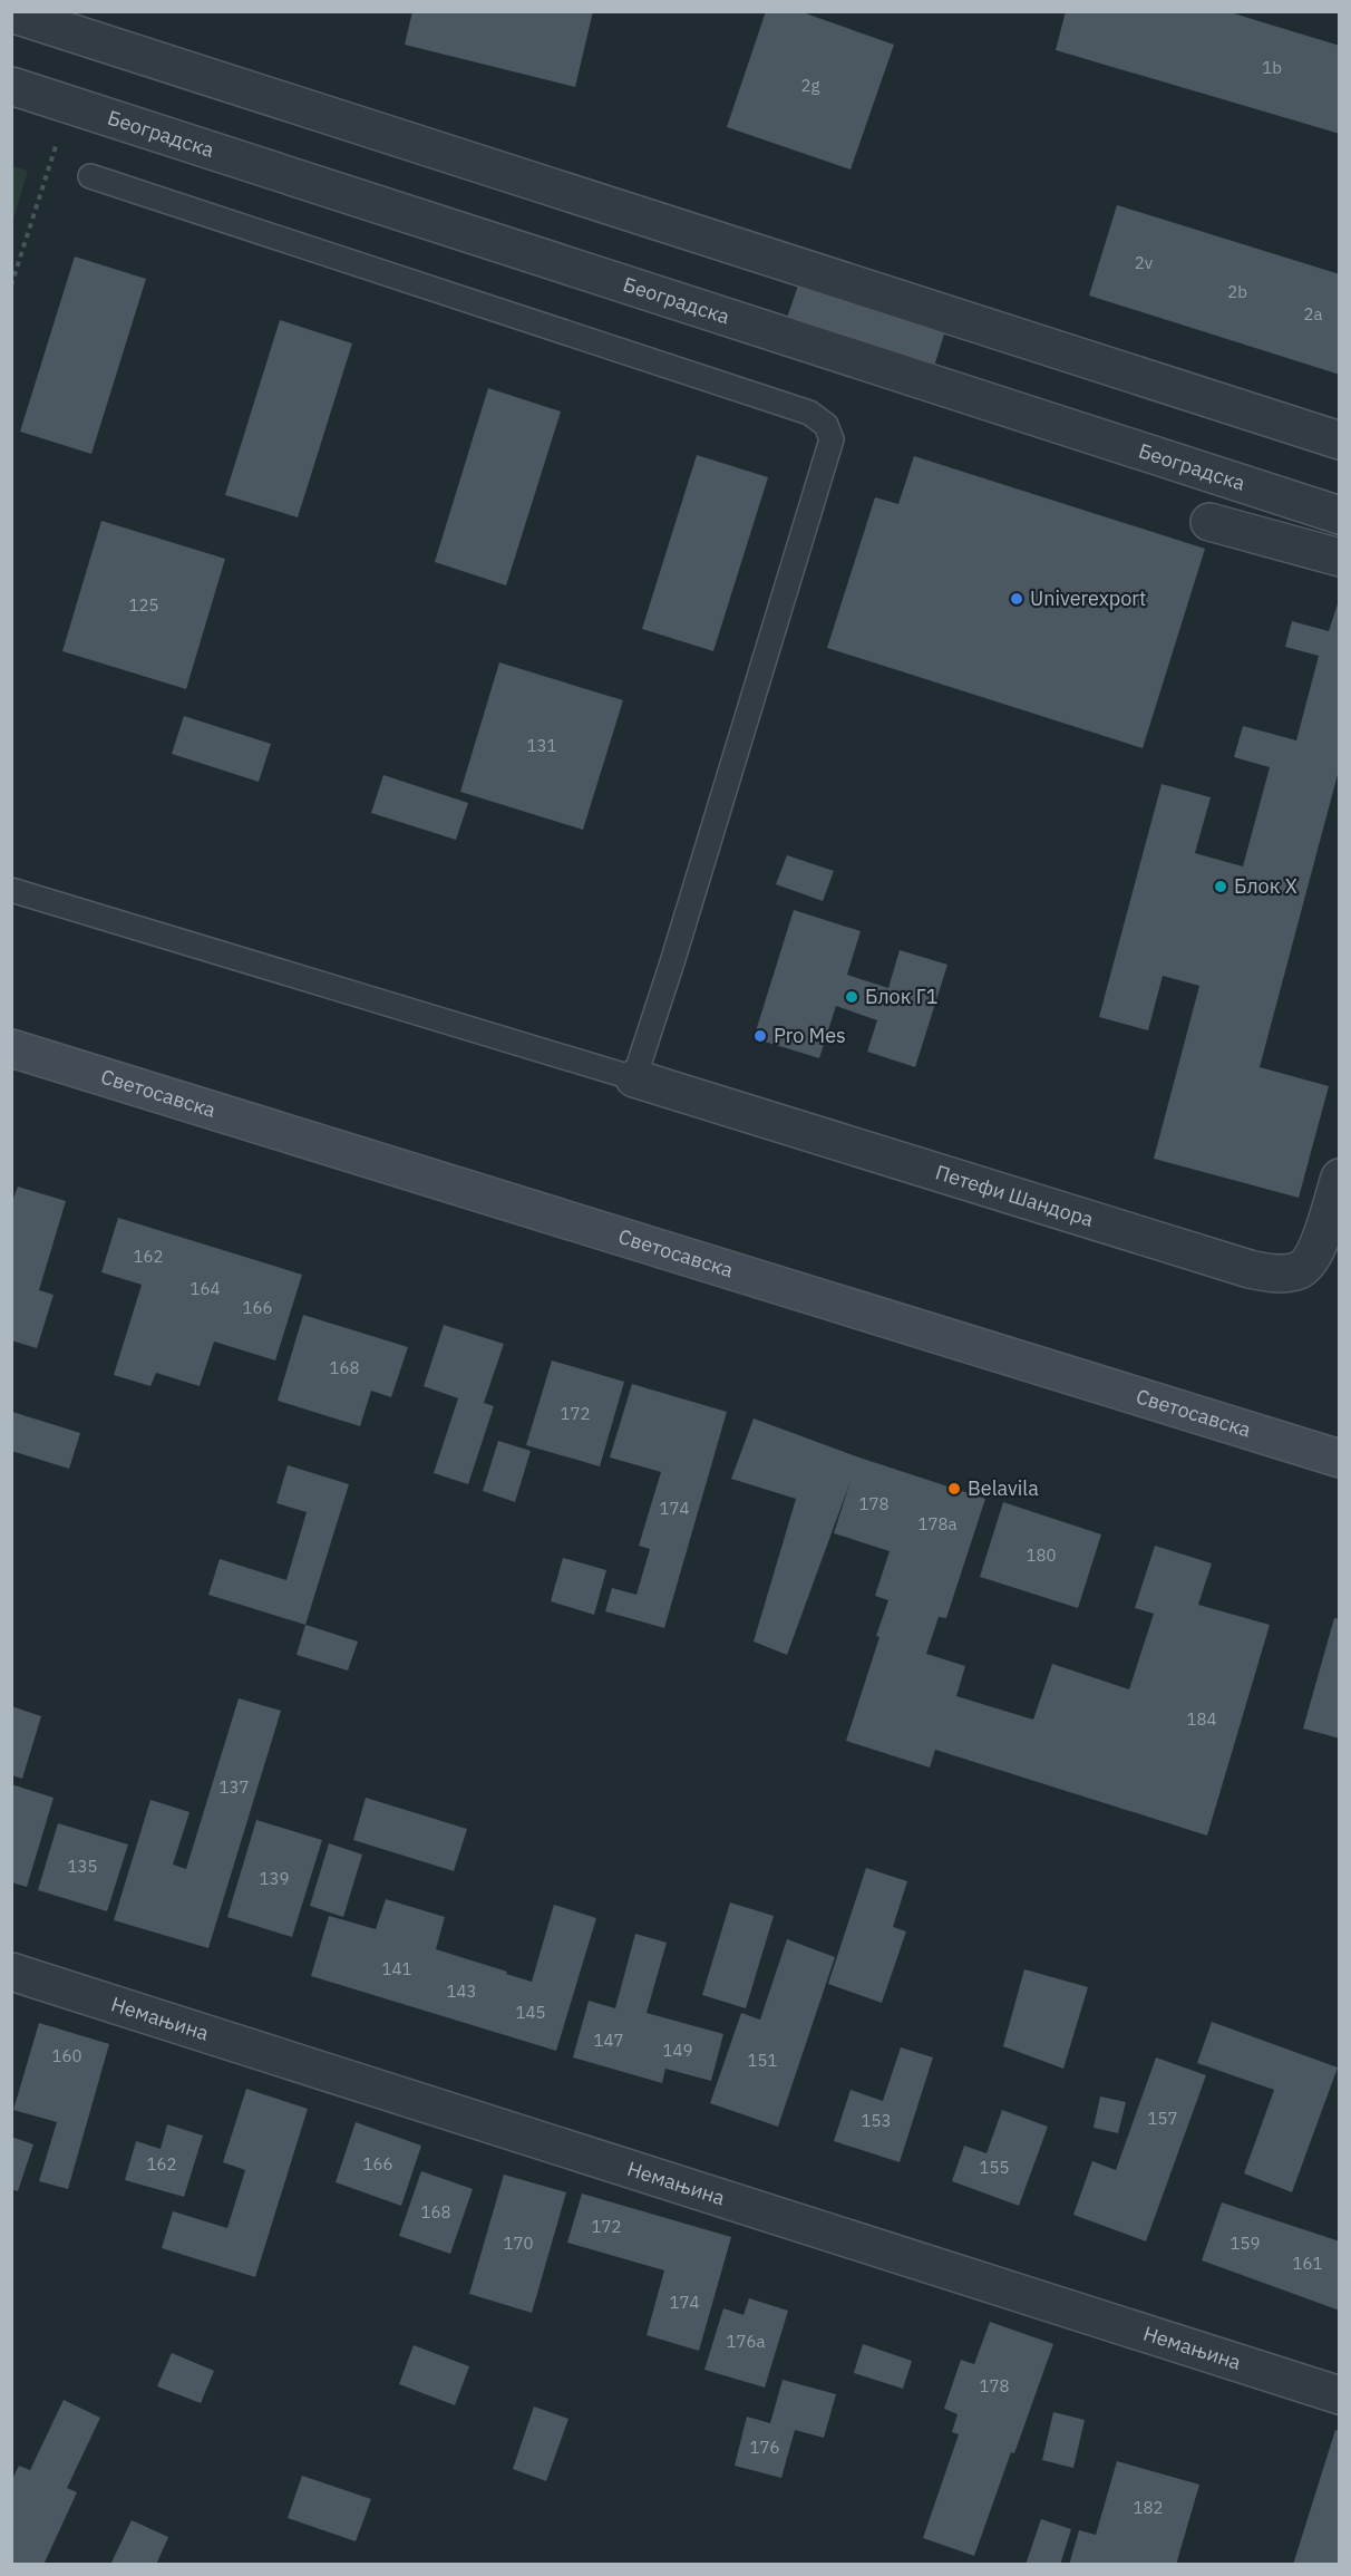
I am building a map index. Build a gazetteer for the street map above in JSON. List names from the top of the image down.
{
  "streets": {
    "street": [
      "Београдска",
      "Светосавска",
      "Петефи Шандора",
      "Немањина"
    ]
  },
  "places": [
    "Univerexport",
    "Блок Х",
    "Блок Г1",
    "Pro Mes",
    "Belavila"
  ],
  "house_numbers": [
    "1b",
    "2g",
    "2v",
    "2b",
    "2a",
    "125",
    "131",
    "162",
    "164",
    "166",
    "168",
    "172",
    "178",
    "174",
    "178a",
    "180",
    "184",
    "137",
    "135",
    "139",
    "141",
    "143",
    "145",
    "147",
    "149",
    "160",
    "151",
    "157",
    "153",
    "162",
    "166",
    "155",
    "168",
    "172",
    "170",
    "159",
    "161",
    "174",
    "176a",
    "178",
    "176",
    "182"
  ]
}
